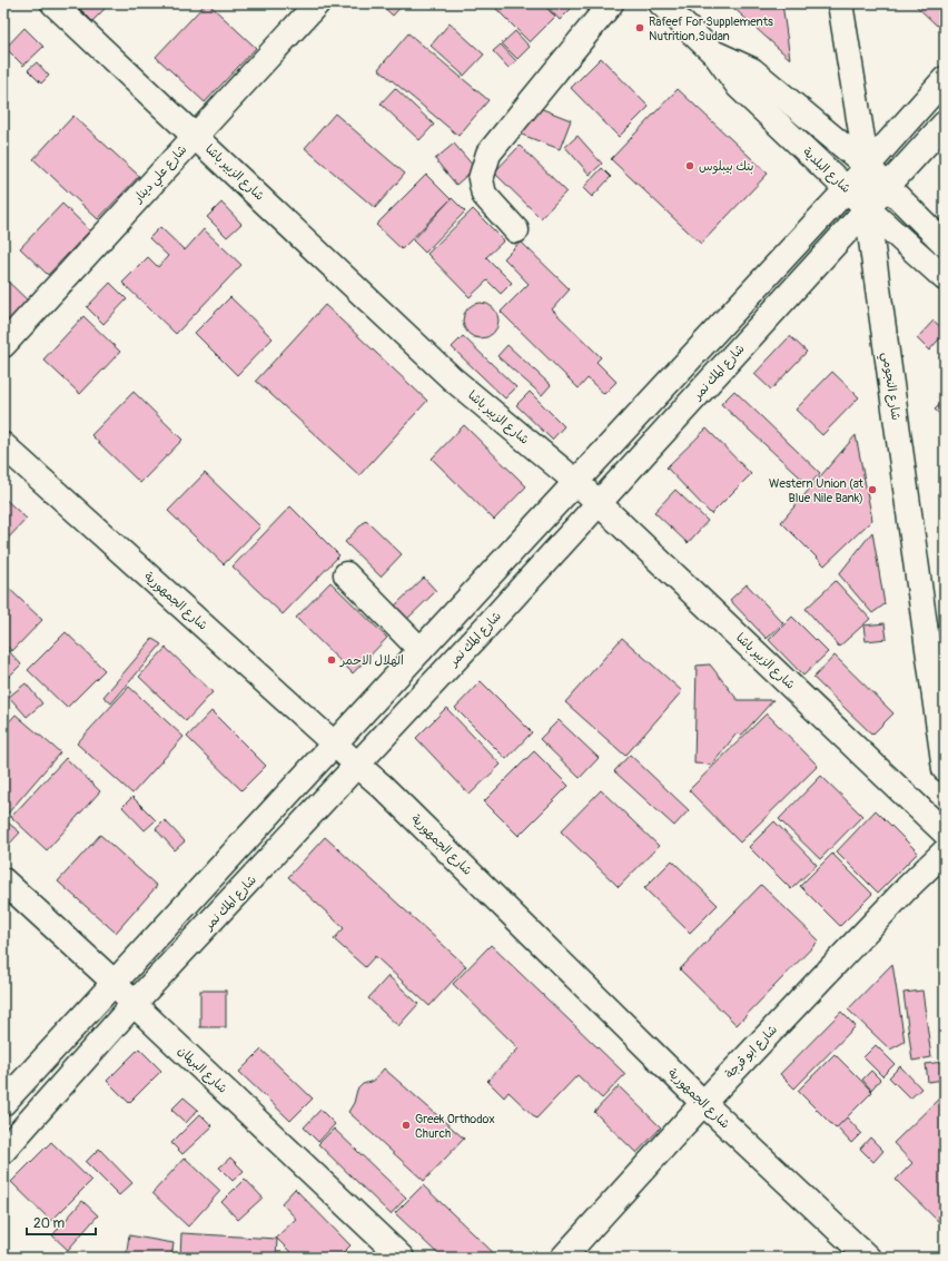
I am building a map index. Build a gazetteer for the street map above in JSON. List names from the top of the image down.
{
  "streets": {
    "main road": [
      "شارع البلدية",
      "شارع الزبير باشا",
      "شارع علي دينار",
      "شارع المك نمر",
      "شارع النجومي",
      "شارع الجمهورية",
      "شارع ابو قرجة",
      "شارع البرلمان"
    ]
  },
  "crossings": [
    ["شارع البلدية", "شارع المك نمر"],
    ["شارع البلدية", "شارع النجومي"],
    ["شارع الزبير باشا", "شارع علي دينار"],
    ["شارع الزبير باشا", "شارع المك نمر"],
    ["شارع المك نمر", "شارع النجومي"],
    ["شارع المك نمر", "شارع الجمهورية"],
    ["شارع المك نمر", "شارع البرلمان"],
    ["شارع الجمهورية", "شارع ابو قرجة"]
  ],
  "places": [
    "Rafeef For Supplements Nutrition,Sudan",
    "بنك بيبلوس",
    "Western Union (at Blue Nile Bank)",
    "الهلال الاحمر",
    "Greek Orthodox Church"
  ],
  "scale_bar": "20 m"
}
